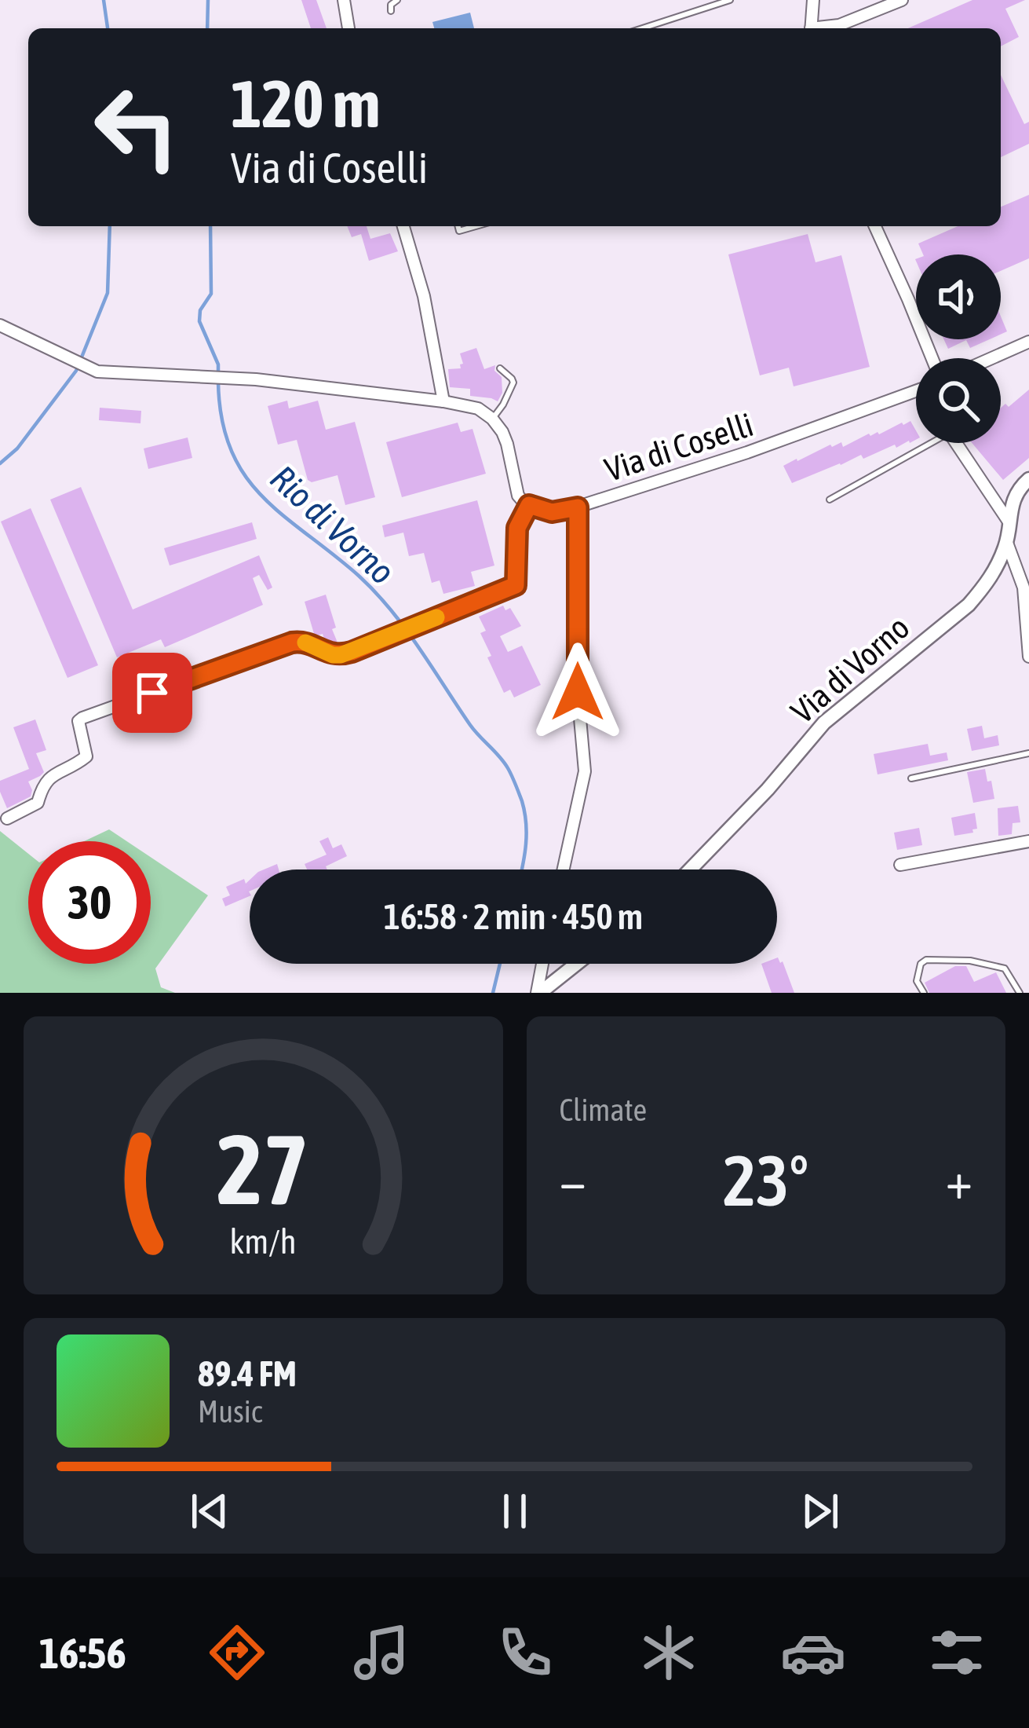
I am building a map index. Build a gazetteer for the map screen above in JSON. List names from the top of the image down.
{
  "streets": {
    "street": ["Via di Coselli", "Via di Vorno"]
  },
  "water": ["Rio di Vorno"],
  "page": {
    "turn": ["120 m", "Via di Coselli"],
    "limit": "30",
    "trip": "16:58 · 2 min · 450 m",
    "tile": "Climate",
    "heat": ["−", "23°", "+"],
    "song": ["89.4 FM", "Music"],
    "tabs": "16:56",
    "gauge": ["27", "km/h"]
  }
}
